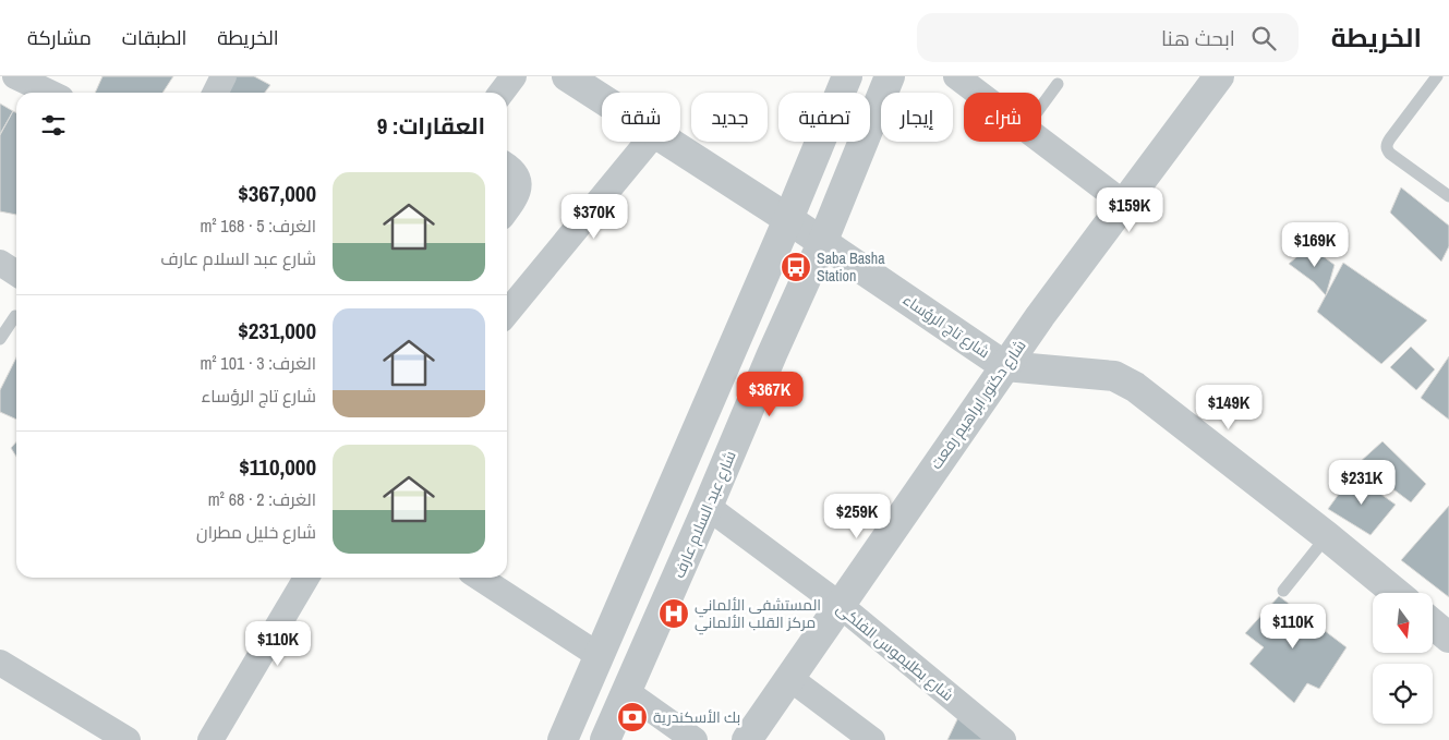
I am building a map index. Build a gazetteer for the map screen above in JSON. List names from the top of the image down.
{
  "streets": {
    "street": [
      "شارع تاج الرؤساء",
      "شارع دكتور ابراهيم رفعت",
      "شارع عبد السلام عارف",
      "شارع بطليموس الفلكى"
    ]
  },
  "crossings": [
    ["شارع تاج الرؤساء", "شارع دكتور ابراهيم رفعت"],
    ["شارع تاج الرؤساء", "شارع عبد السلام عارف"],
    ["شارع دكتور ابراهيم رفعت", "شارع بطليموس الفلكى"],
    ["شارع عبد السلام عارف", "شارع بطليموس الفلكى"]
  ],
  "places": {
    "bus stop": ["Saba Basha Station"],
    "hospital": ["المستشفى الألماني مركز القلب الألماني"],
    "bank": ["بك الأسكندرية"]
  },
  "north": "bottom",
  "page": {
    "header": "الخريطة",
    "search": "ابحث هنا",
    "nav": ["الخريطة", "الطبقات", "مشاركة"],
    "chip": [
      "شراء",
      "إيجار",
      "تصفية",
      "جديد",
      "شقة"
    ],
    "heading": "العقارات: 9",
    "list": [
      {
        "name": "$367,000",
        "note": "الغرف: 5 · 168 m² · شارع عبد السلام عارف"
      },
      {
        "name": "$231,000",
        "note": "الغرف: 3 · 101 m² · شارع تاج الرؤساء"
      },
      {
        "name": "$110,000",
        "note": "الغرف: 2 · 68 m² · شارع خليل مطران"
      }
    ],
    "price": [
      "$159K",
      "$370K",
      "$169K",
      "$367K",
      "$149K",
      "$231K",
      "$259K",
      "$110K",
      "$110K"
    ]
  }
}
